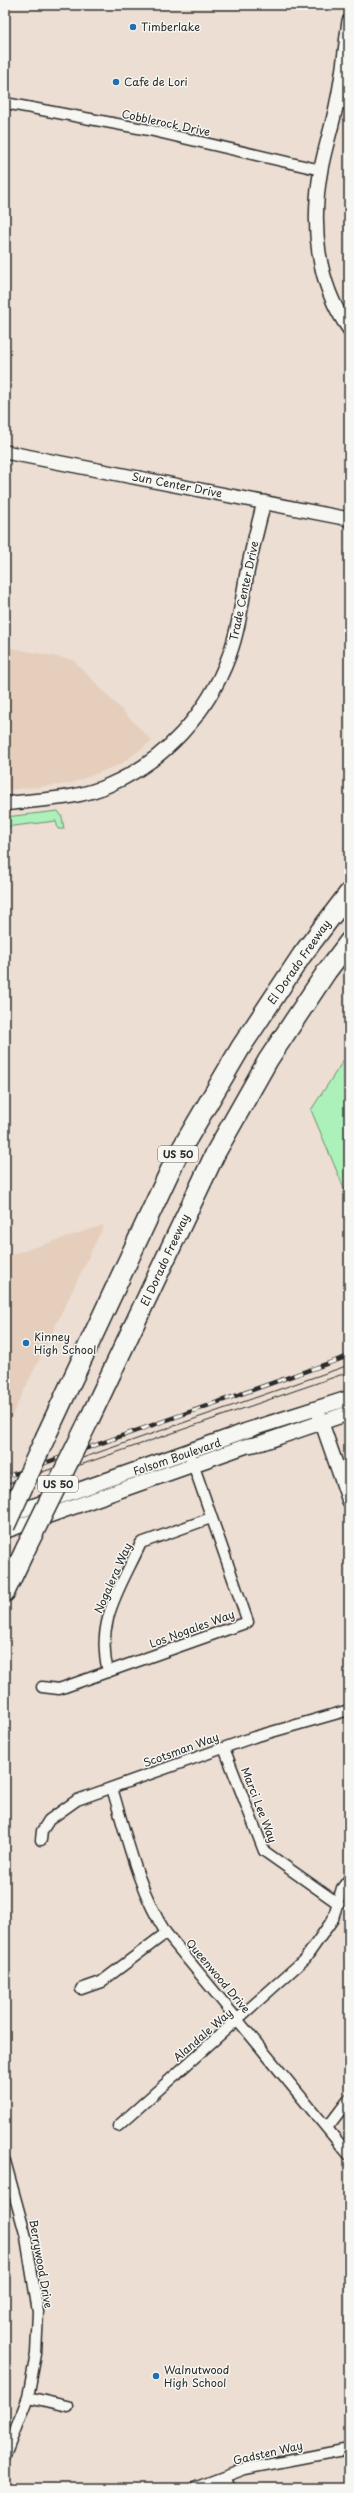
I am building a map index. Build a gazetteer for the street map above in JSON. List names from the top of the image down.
{
  "streets": {
    "highway": ["El Dorado Freeway", "US 50"],
    "main road": ["Folsom Boulevard"],
    "street": [
      "Cobblerock Drive",
      "Sun Center Drive",
      "Trade Center Drive",
      "Nogalera Way",
      "Los Nogales Way",
      "Scotsman Way",
      "Marci Lee Way",
      "Queenwood Drive",
      "Alandale Way",
      "Berrywood Drive",
      "Gadsten Way"
    ]
  },
  "crossings": [
    ["Sun Center Drive", "Trade Center Drive"],
    ["Folsom Boulevard", "Los Nogales Way"],
    ["Nogalera Way", "Los Nogales Way"],
    ["Scotsman Way", "Marci Lee Way"],
    ["Scotsman Way", "Queenwood Drive"],
    ["Marci Lee Way", "Alandale Way"],
    ["Queenwood Drive", "Alandale Way"]
  ],
  "places": [
    "Timberlake",
    "Cafe de Lori",
    "Kinney High School",
    "Walnutwood High School"
  ]
}
